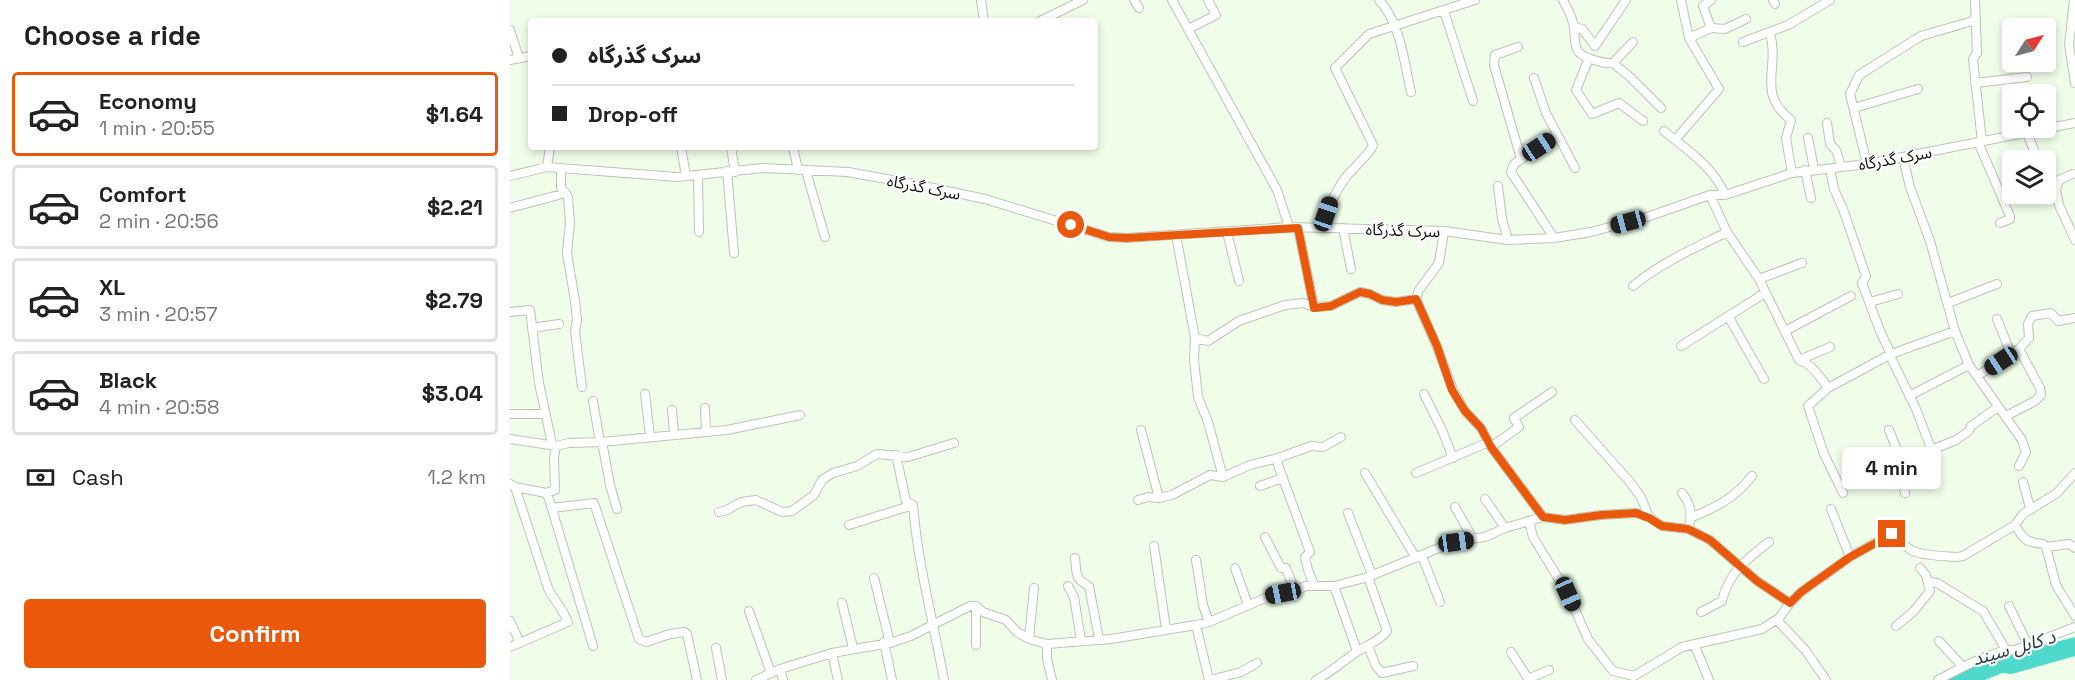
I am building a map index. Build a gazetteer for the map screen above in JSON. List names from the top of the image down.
{
  "streets": {
    "street": ["سرک گذرگاه"]
  },
  "water": ["د کابل سيند"],
  "north": "top right",
  "page": {
    "heading": "Choose a ride",
    "banner": ["سرک گذرگاه", "Drop-off"],
    "list": [
      {
        "name": "Economy",
        "note": "1 min · 20:55",
        "value": "$1.64"
      },
      {
        "name": "Comfort",
        "note": "2 min · 20:56",
        "value": "$2.21"
      },
      {
        "name": "XL",
        "note": "3 min · 20:57",
        "value": "$2.79"
      },
      {
        "name": "Black",
        "note": "4 min · 20:58",
        "value": "$3.04"
      }
    ],
    "pay": ["Cash", "1.2 km"],
    "bubble": "4 min",
    "buttons": "Confirm"
  }
}
